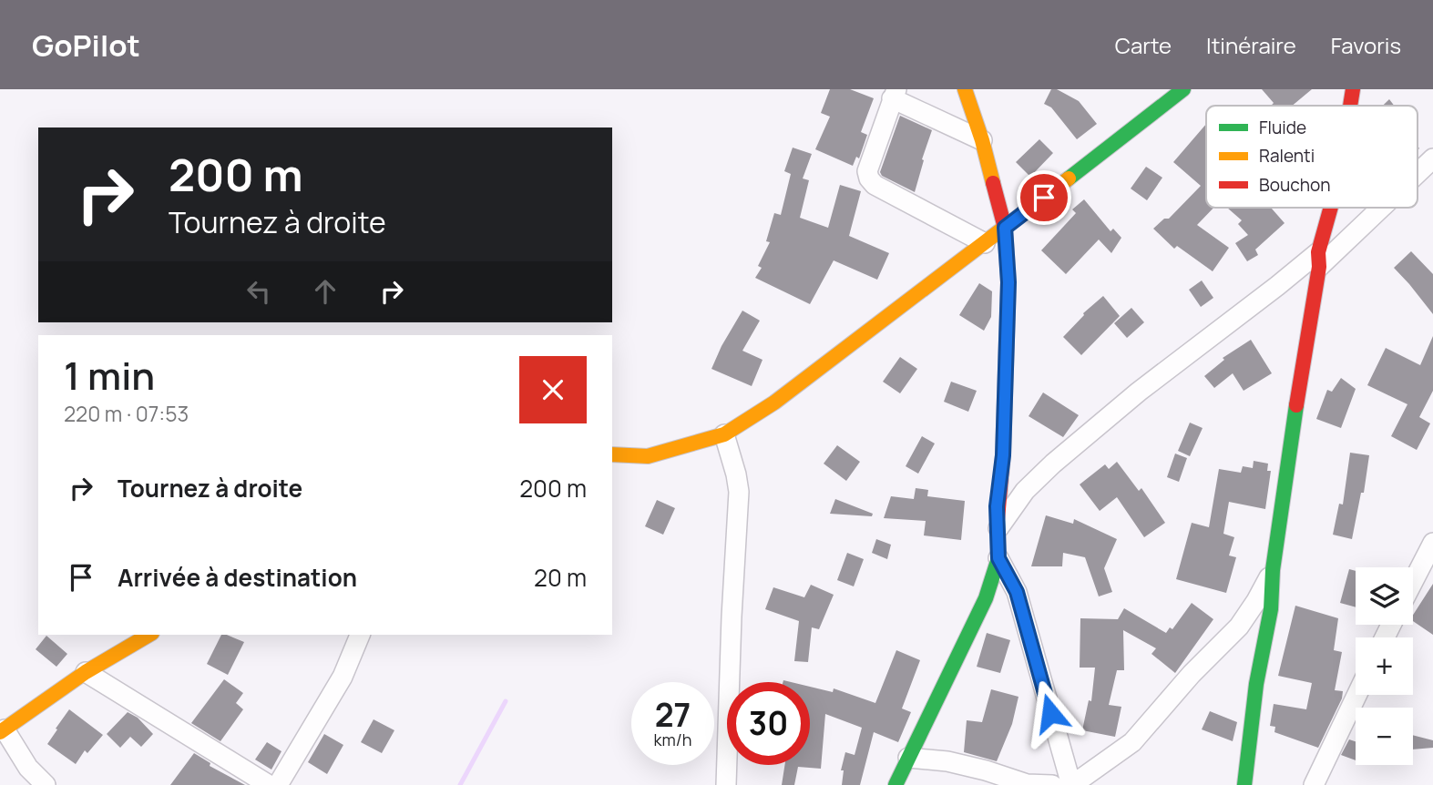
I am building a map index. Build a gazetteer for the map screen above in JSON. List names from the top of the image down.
{
  "legend": ["Fluide", "Ralenti", "Bouchon"],
  "page": {
    "header": "GoPilot",
    "nav": ["Carte", "Itinéraire", "Favoris"],
    "turn": ["200 m", "Tournez à droite"],
    "heading": ["1 min", "220 m · 07:53"],
    "list": [
      {
        "name": "Tournez à droite",
        "value": "200 m"
      },
      {
        "name": "Arrivée à destination",
        "value": "20 m"
      }
    ],
    "map_buttons": ["+", "−"],
    "speed": "27 km/h",
    "limit": "30"
  }
}
